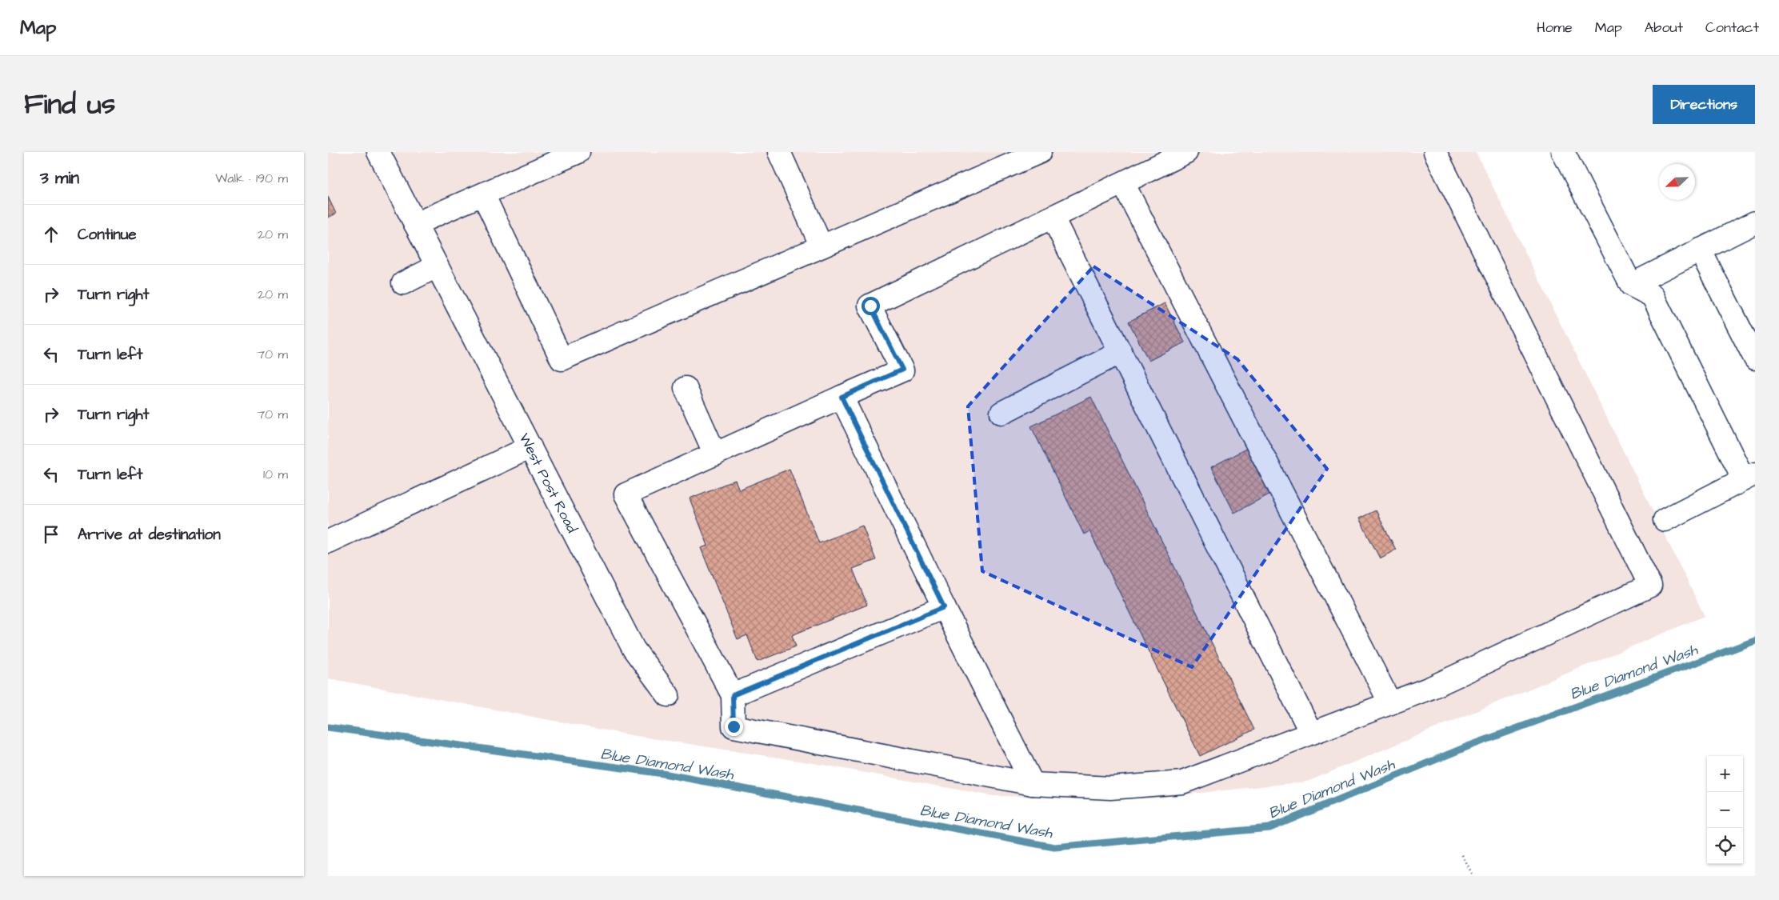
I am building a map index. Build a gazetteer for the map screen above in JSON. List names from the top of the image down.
{
  "streets": {
    "street": ["West Post Road"]
  },
  "water": ["Blue Diamond Wash"],
  "north": "bottom left",
  "page": {
    "header": "Map",
    "nav": [
      "Home",
      "Map",
      "About",
      "Contact"
    ],
    "title": "Find us",
    "buttons": "Directions",
    "heading": ["3 min", "Walk · 190 m"],
    "list": [
      ["Continue", "20 m"],
      ["Turn right", "20 m"],
      ["Turn left", "70 m"],
      ["Turn right", "70 m"],
      ["Turn left", "10 m"],
      "Arrive at destination"
    ],
    "map_buttons": ["+", "−"]
  }
}
